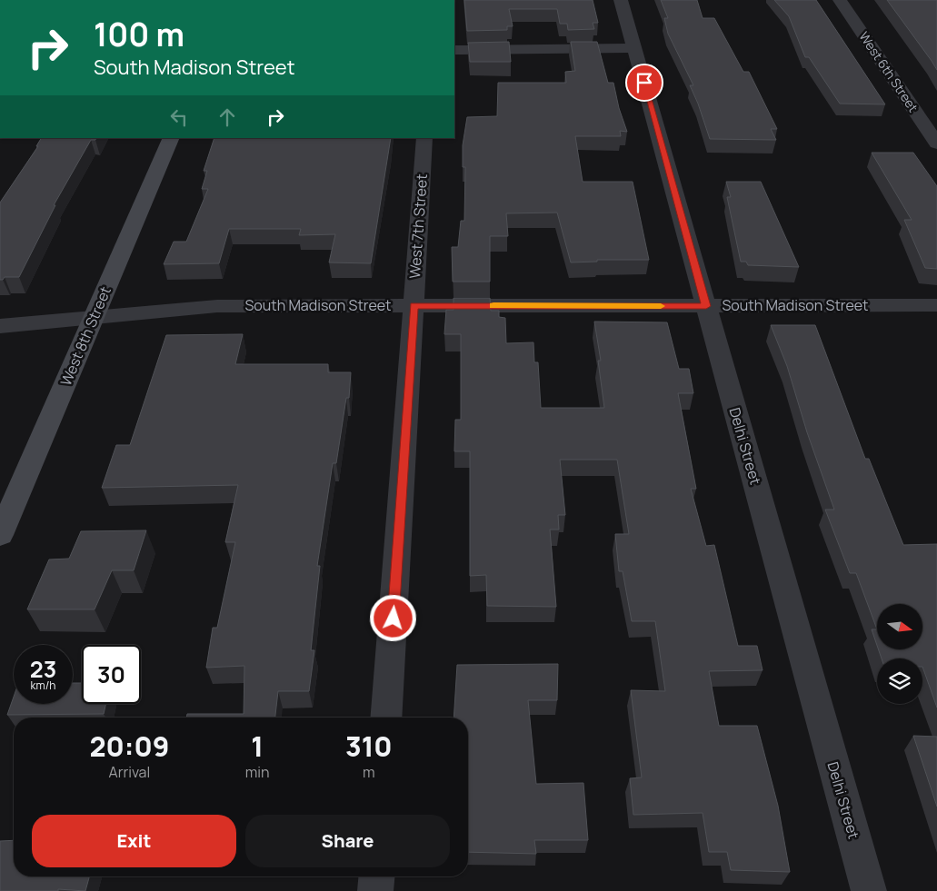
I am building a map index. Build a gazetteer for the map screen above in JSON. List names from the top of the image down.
{
  "streets": {
    "street": [
      "West 6th Street",
      "West 7th Street",
      "South Madison Street",
      "West 8th Street",
      "Delhi Street"
    ]
  },
  "crossings": [
    ["West 7th Street", "South Madison Street"],
    ["South Madison Street", "West 8th Street"],
    ["South Madison Street", "Delhi Street"]
  ],
  "north": "right",
  "page": {
    "turn": ["100 m", "South Madison Street"],
    "speed": "23 km/h",
    "limit": "30",
    "eta": [
      "20:09",
      "Arrival",
      "1",
      "min",
      "310",
      "m"
    ],
    "buttons": ["Exit", "Share"]
  }
}
